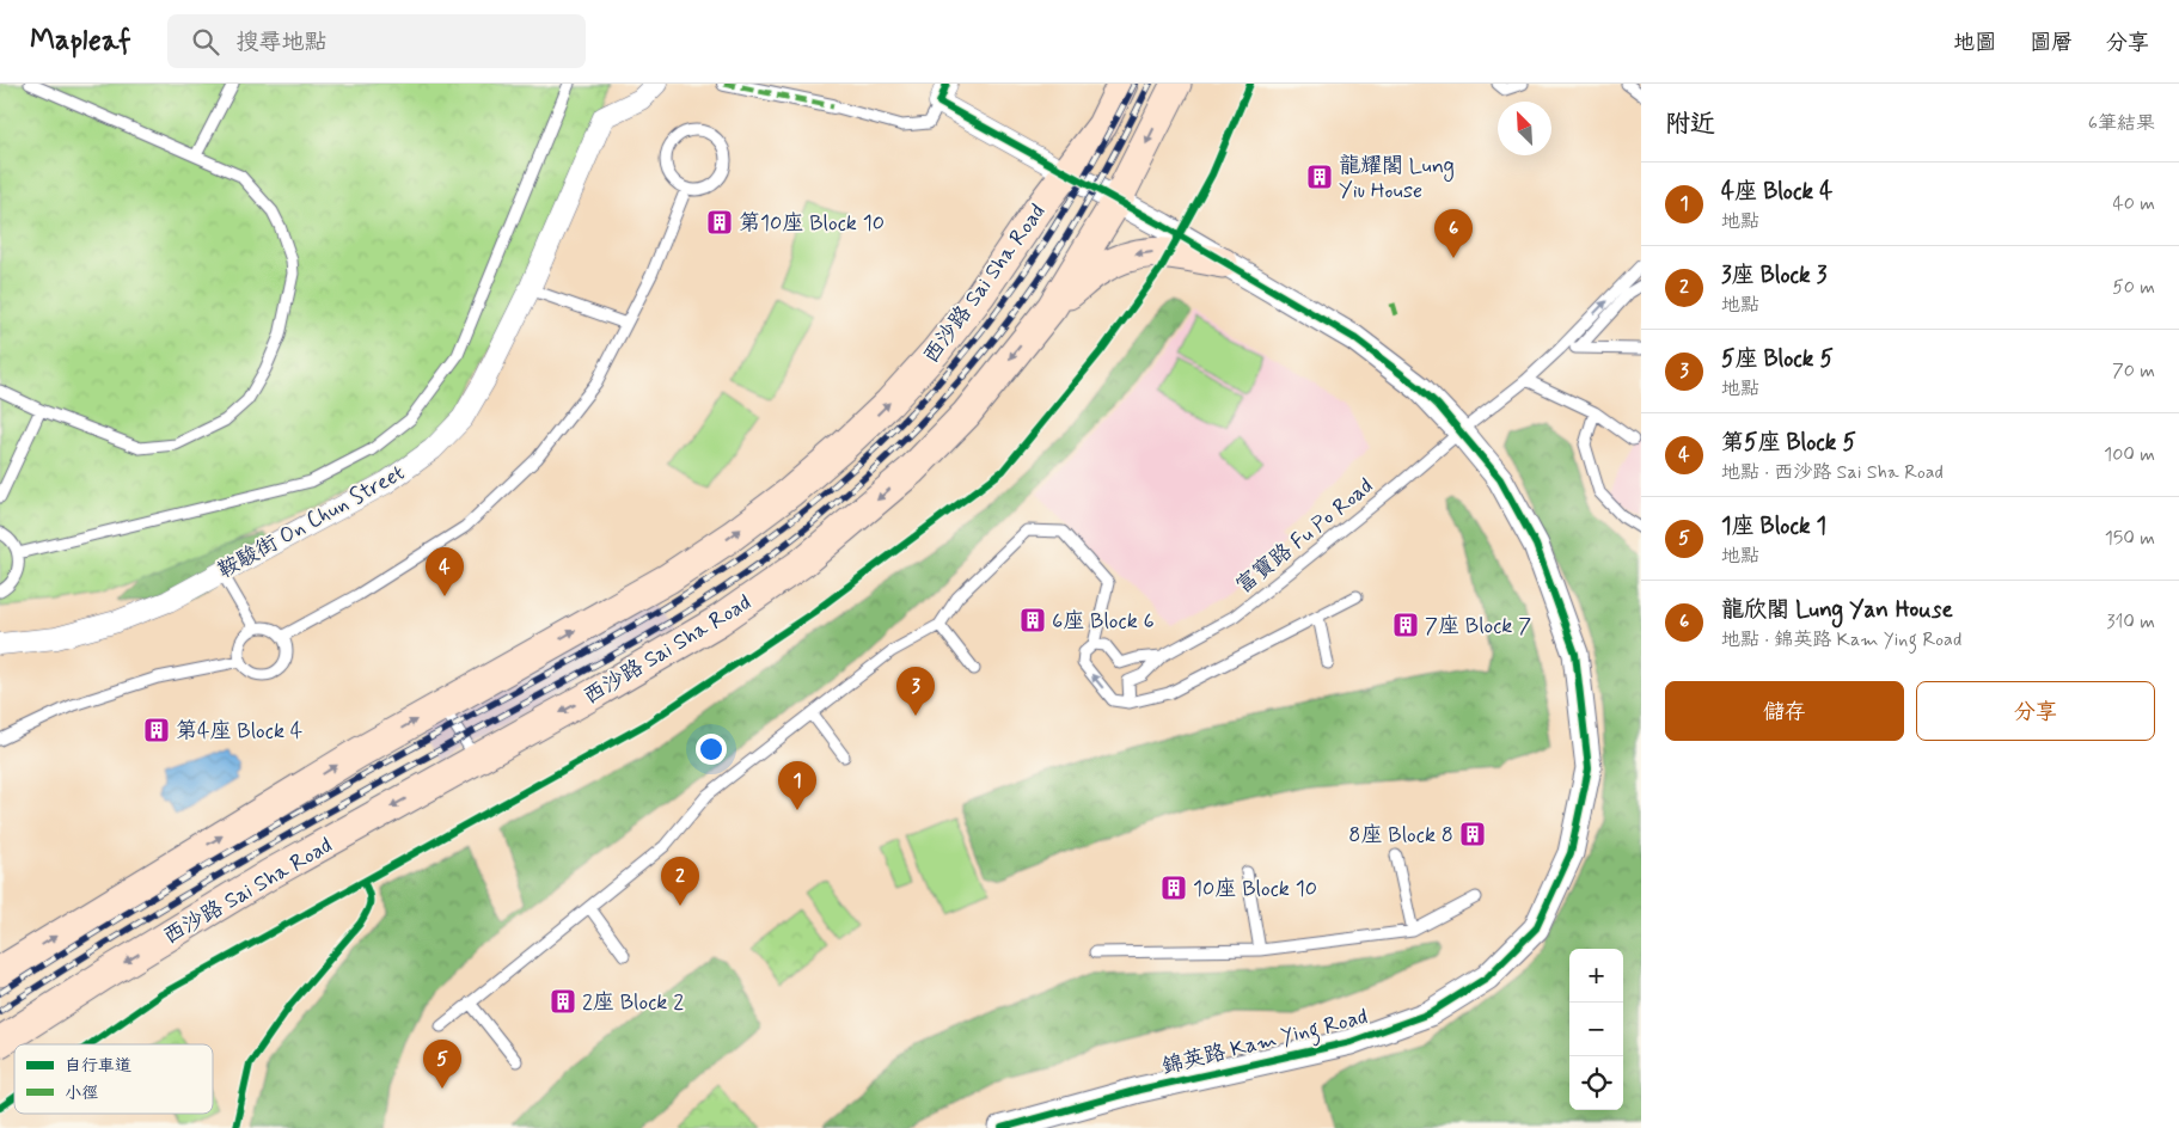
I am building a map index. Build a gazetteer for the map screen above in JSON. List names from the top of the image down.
{
  "streets": {
    "main road": ["西沙路 Sai Sha Road"],
    "street": ["鞍駿街 On Chun Street", "錦英路 Kam Ying Road"],
    "lane": ["富寶路 Fu Po Road"]
  },
  "crossings": [
    ["西沙路 Sai Sha Road", "錦英路 Kam Ying Road"],
    ["富寶路 Fu Po Road", "錦英路 Kam Ying Road"]
  ],
  "places": {
    "building": [
      "龍耀閣 Lung Yiu House",
      "第10座 Block 10",
      "6座 Block 6",
      "7座 Block 7",
      "第4座 Block 4",
      "8座 Block 8",
      "10座 Block 10",
      "2座 Block 2"
    ]
  },
  "legend": ["自行車道", "小徑"],
  "north": "top left",
  "page": {
    "header": "Mapleaf",
    "search": "搜尋地點",
    "nav": ["地圖", "圖層", "分享"],
    "heading": ["附近", "6筆結果"],
    "list": [
      {
        "mark": "1",
        "name": "4座 Block 4",
        "note": "地點",
        "value": "40 m"
      },
      {
        "mark": "2",
        "name": "3座 Block 3",
        "note": "地點",
        "value": "50 m"
      },
      {
        "mark": "3",
        "name": "5座 Block 5",
        "note": "地點",
        "value": "70 m"
      },
      {
        "mark": "4",
        "name": "第5座 Block 5",
        "note": "地點 · 西沙路 Sai Sha Road",
        "value": "100 m"
      },
      {
        "mark": "5",
        "name": "1座 Block 1",
        "note": "地點",
        "value": "150 m"
      },
      {
        "mark": "6",
        "name": "龍欣閣 Lung Yan House",
        "note": "地點 · 錦英路 Kam Ying Road",
        "value": "310 m"
      }
    ],
    "pins": [
      "6",
      "4",
      "3",
      "1",
      "2",
      "5"
    ],
    "buttons": ["儲存", "分享"],
    "map_buttons": ["+", "−"]
  }
}
